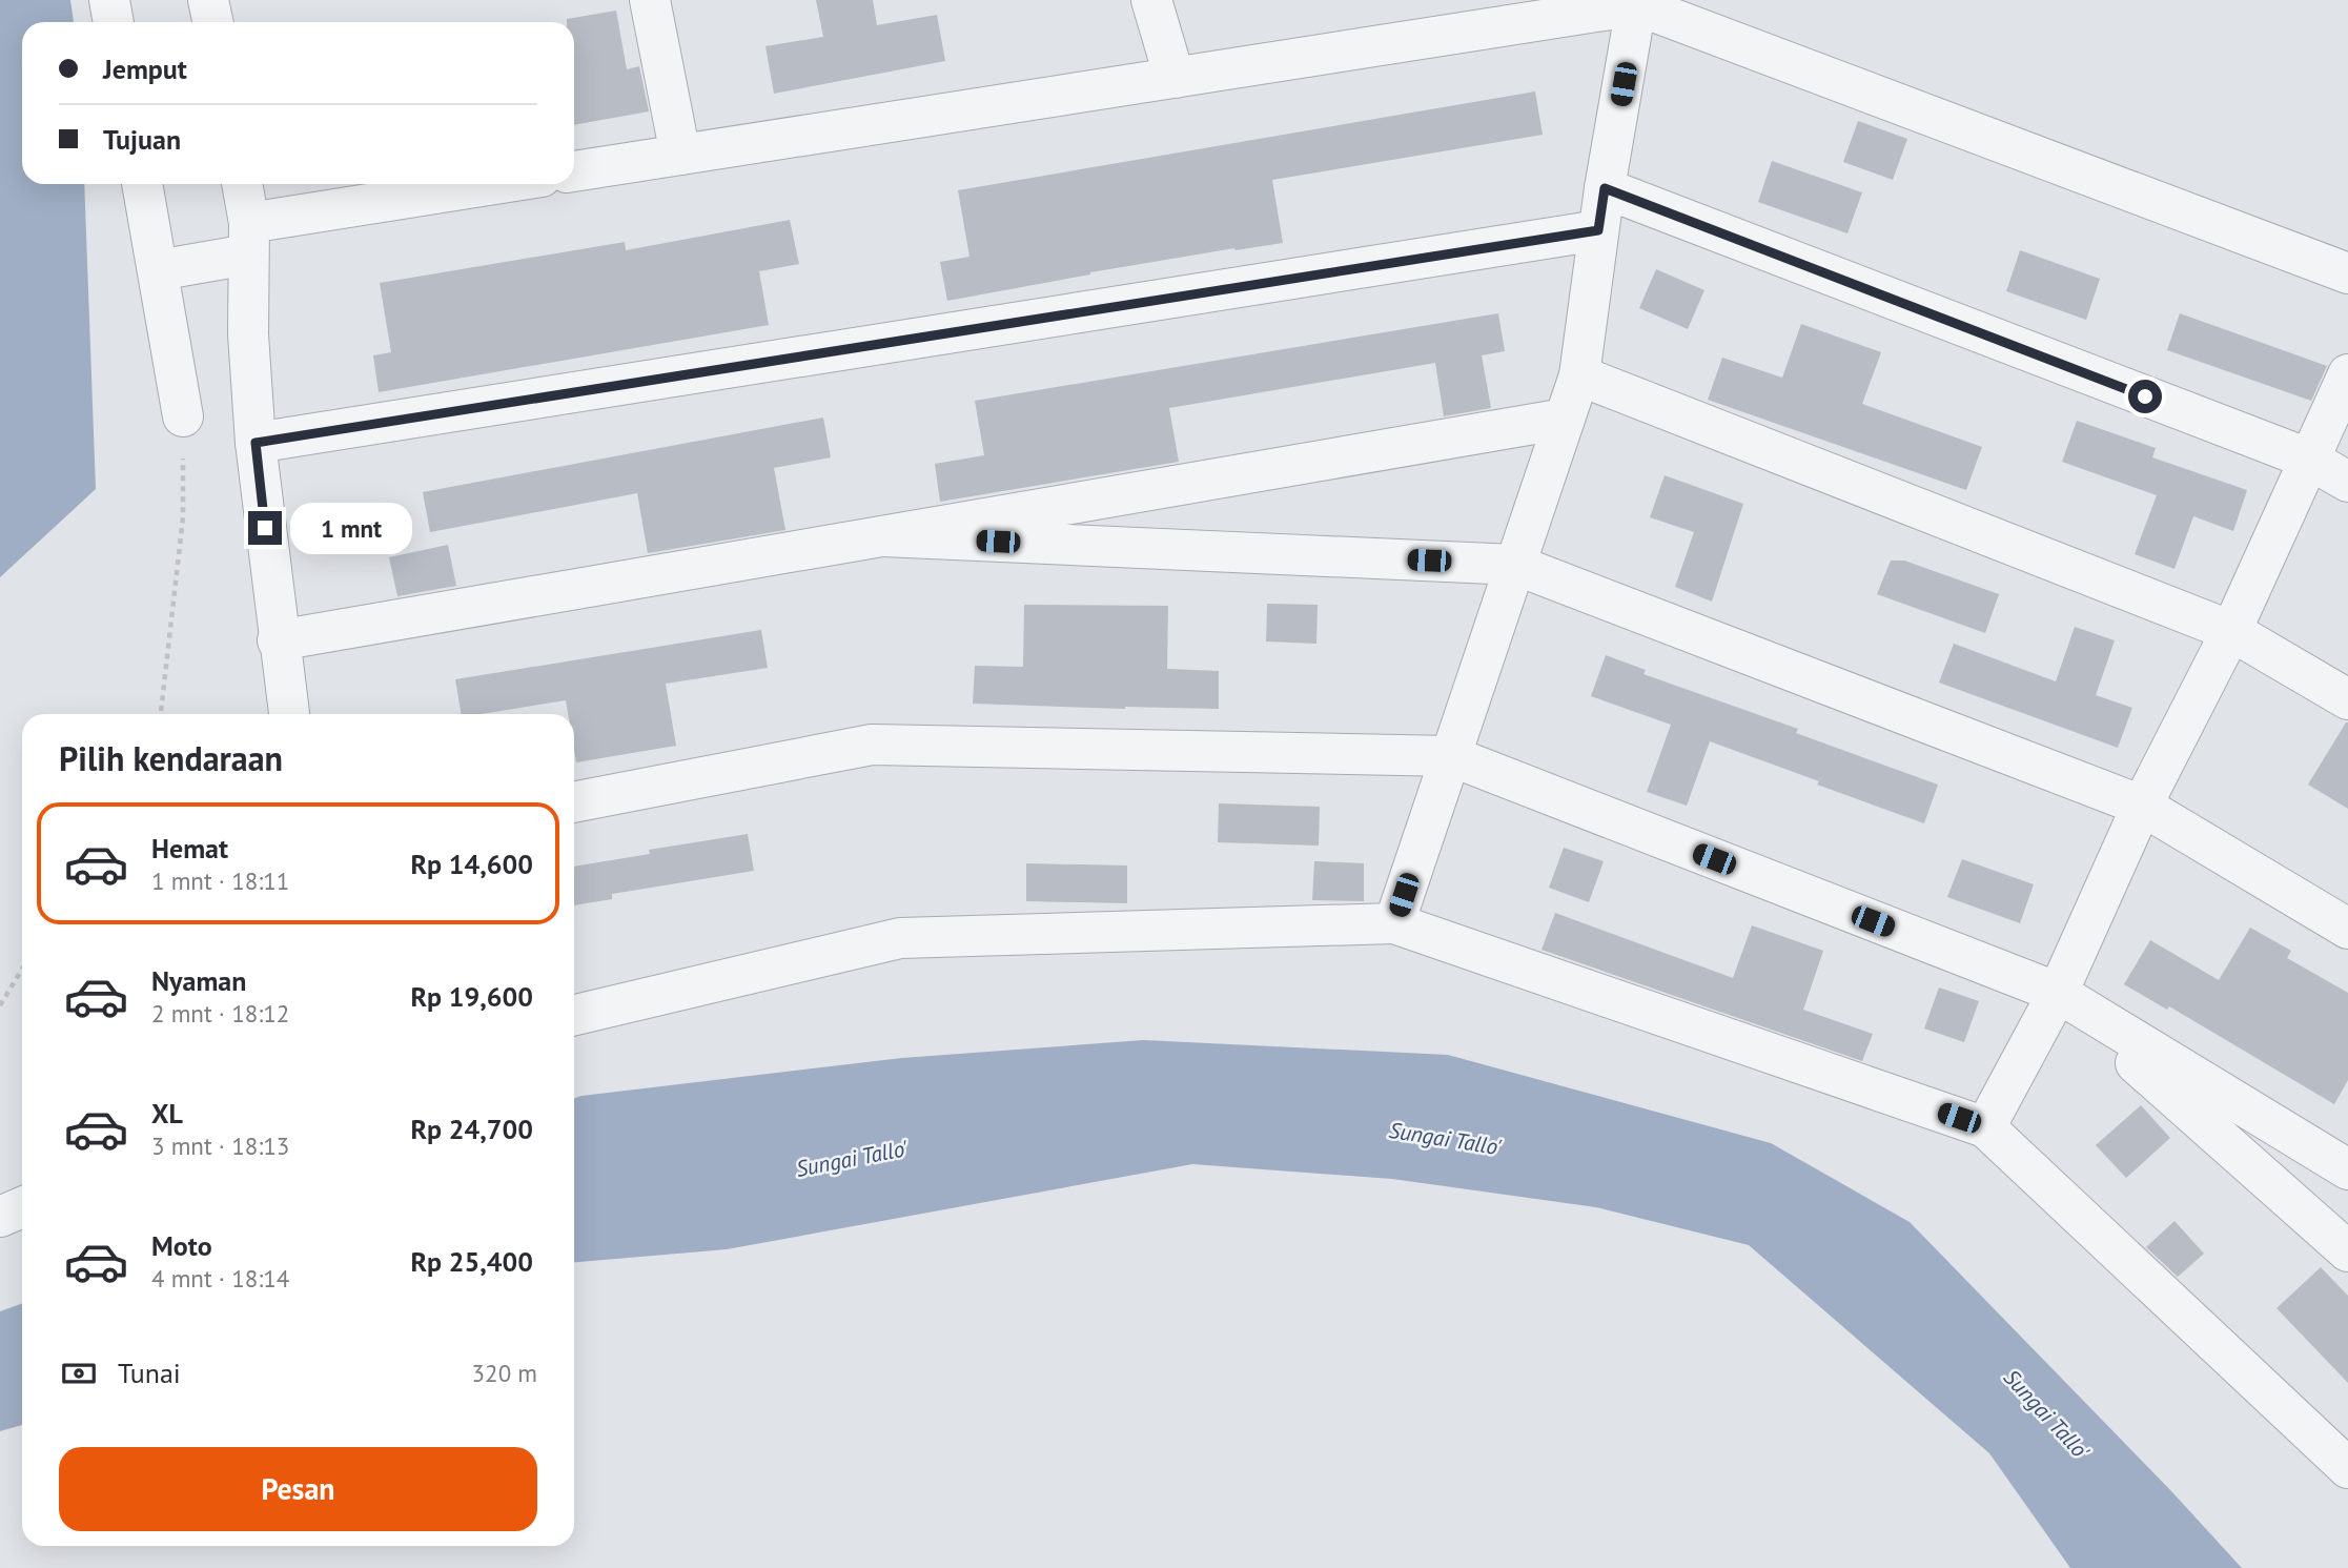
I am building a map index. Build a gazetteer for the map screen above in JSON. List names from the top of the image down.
{
  "water": ["Sungai Tallo'"],
  "page": {
    "banner": ["Jemput", "Tujuan"],
    "bubble": "1 mnt",
    "heading": "Pilih kendaraan",
    "list": [
      {
        "name": "Hemat",
        "note": "1 mnt · 18:11",
        "value": "Rp 14,600"
      },
      {
        "name": "Nyaman",
        "note": "2 mnt · 18:12",
        "value": "Rp 19,600"
      },
      {
        "name": "XL",
        "note": "3 mnt · 18:13",
        "value": "Rp 24,700"
      },
      {
        "name": "Moto",
        "note": "4 mnt · 18:14",
        "value": "Rp 25,400"
      }
    ],
    "pay": ["Tunai", "320 m"],
    "buttons": "Pesan"
  }
}
